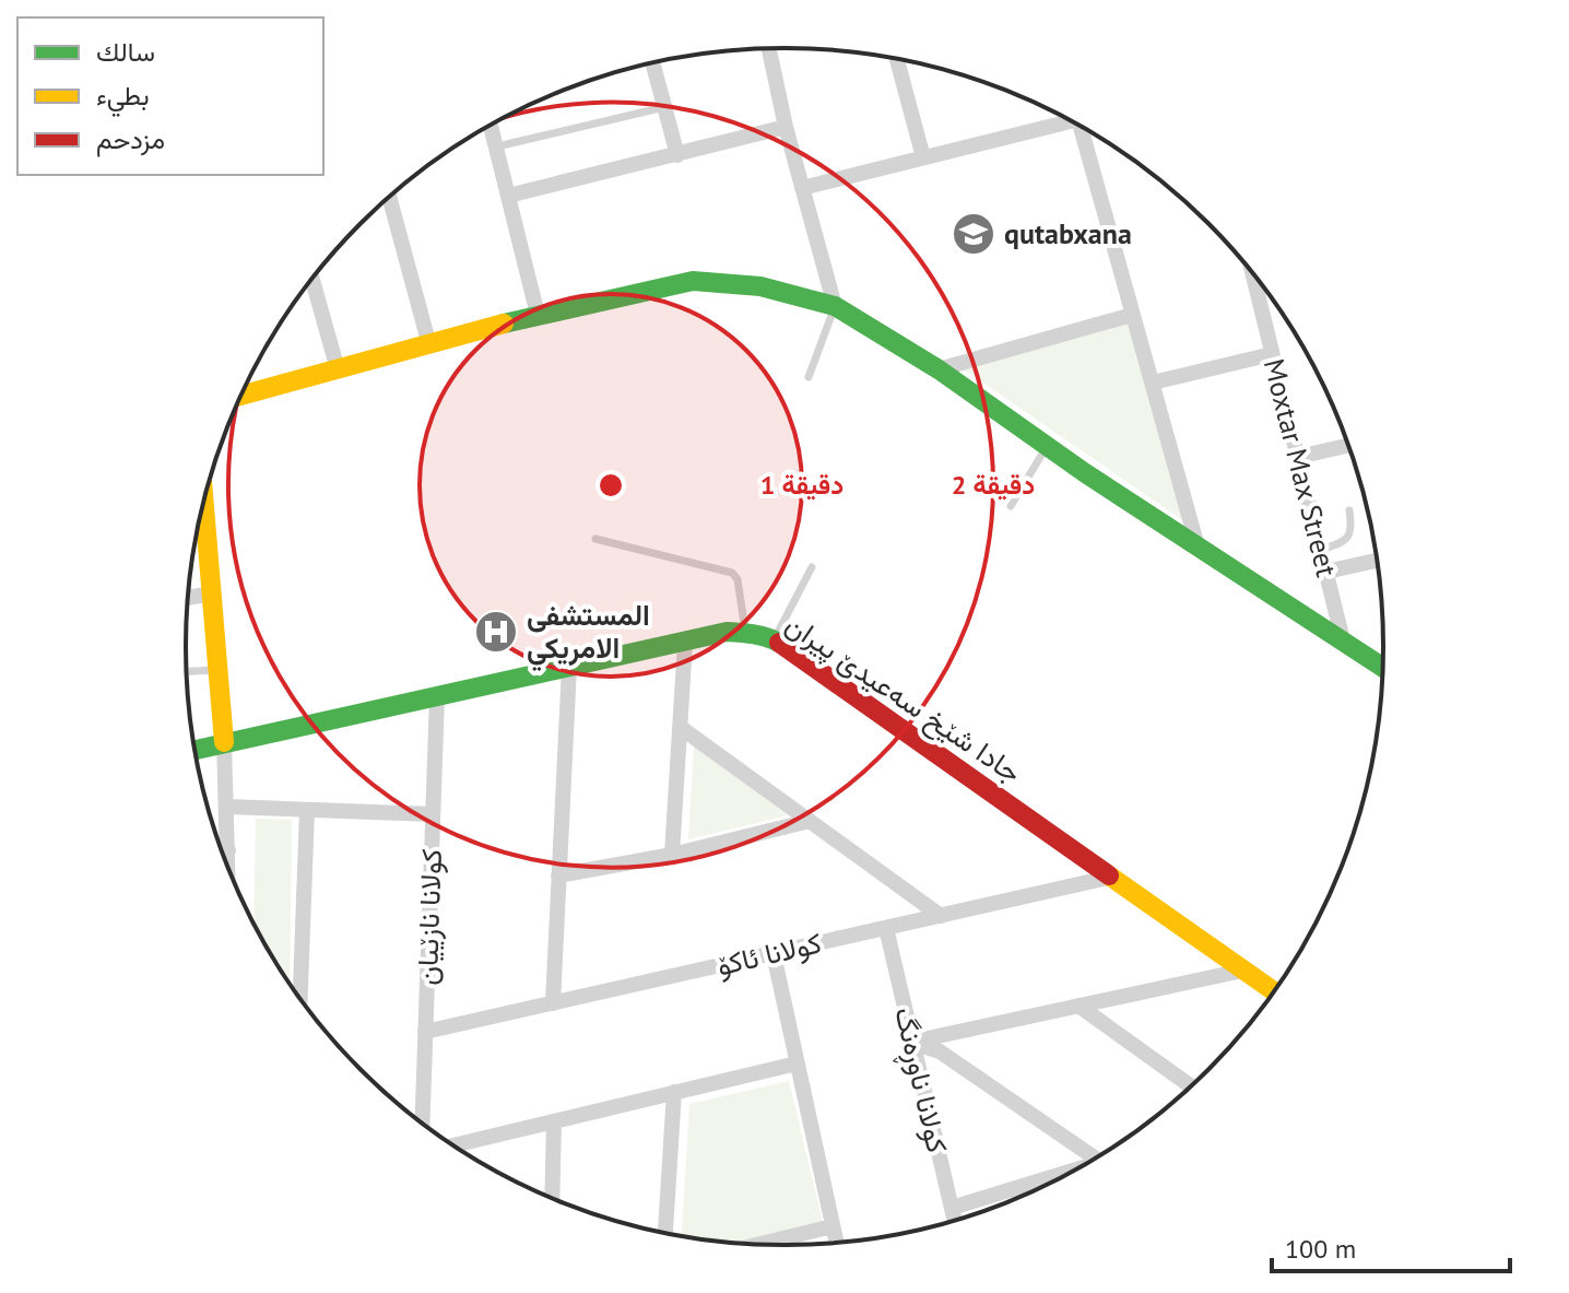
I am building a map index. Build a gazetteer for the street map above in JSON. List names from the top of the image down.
{
  "streets": {
    "street": [
      "Moxtar Max Street",
      "جادا شێخ سەعیدێ پیران",
      "کولانا نازێیان",
      "کولانا ئاکۆ",
      "کولانا ناوڕەنگ"
    ]
  },
  "crossings": [
    ["جادا شێخ سەعیدێ پیران", "کولانا نازێیان"],
    ["جادا شێخ سەعیدێ پیران", "کولانا ئاکۆ"],
    ["کولانا نازێیان", "کولانا ئاکۆ"],
    ["کولانا ئاکۆ", "کولانا ناوڕەنگ"]
  ],
  "places": {
    "school or university": ["qutabxana"],
    "hospital": ["المستشفى الامريكي"]
  },
  "legend": ["سالك", "بطيء", "مزدحم"],
  "scale_bar": "100 m",
  "rings": ["1 دقيقة", "2 دقيقة"]
}
